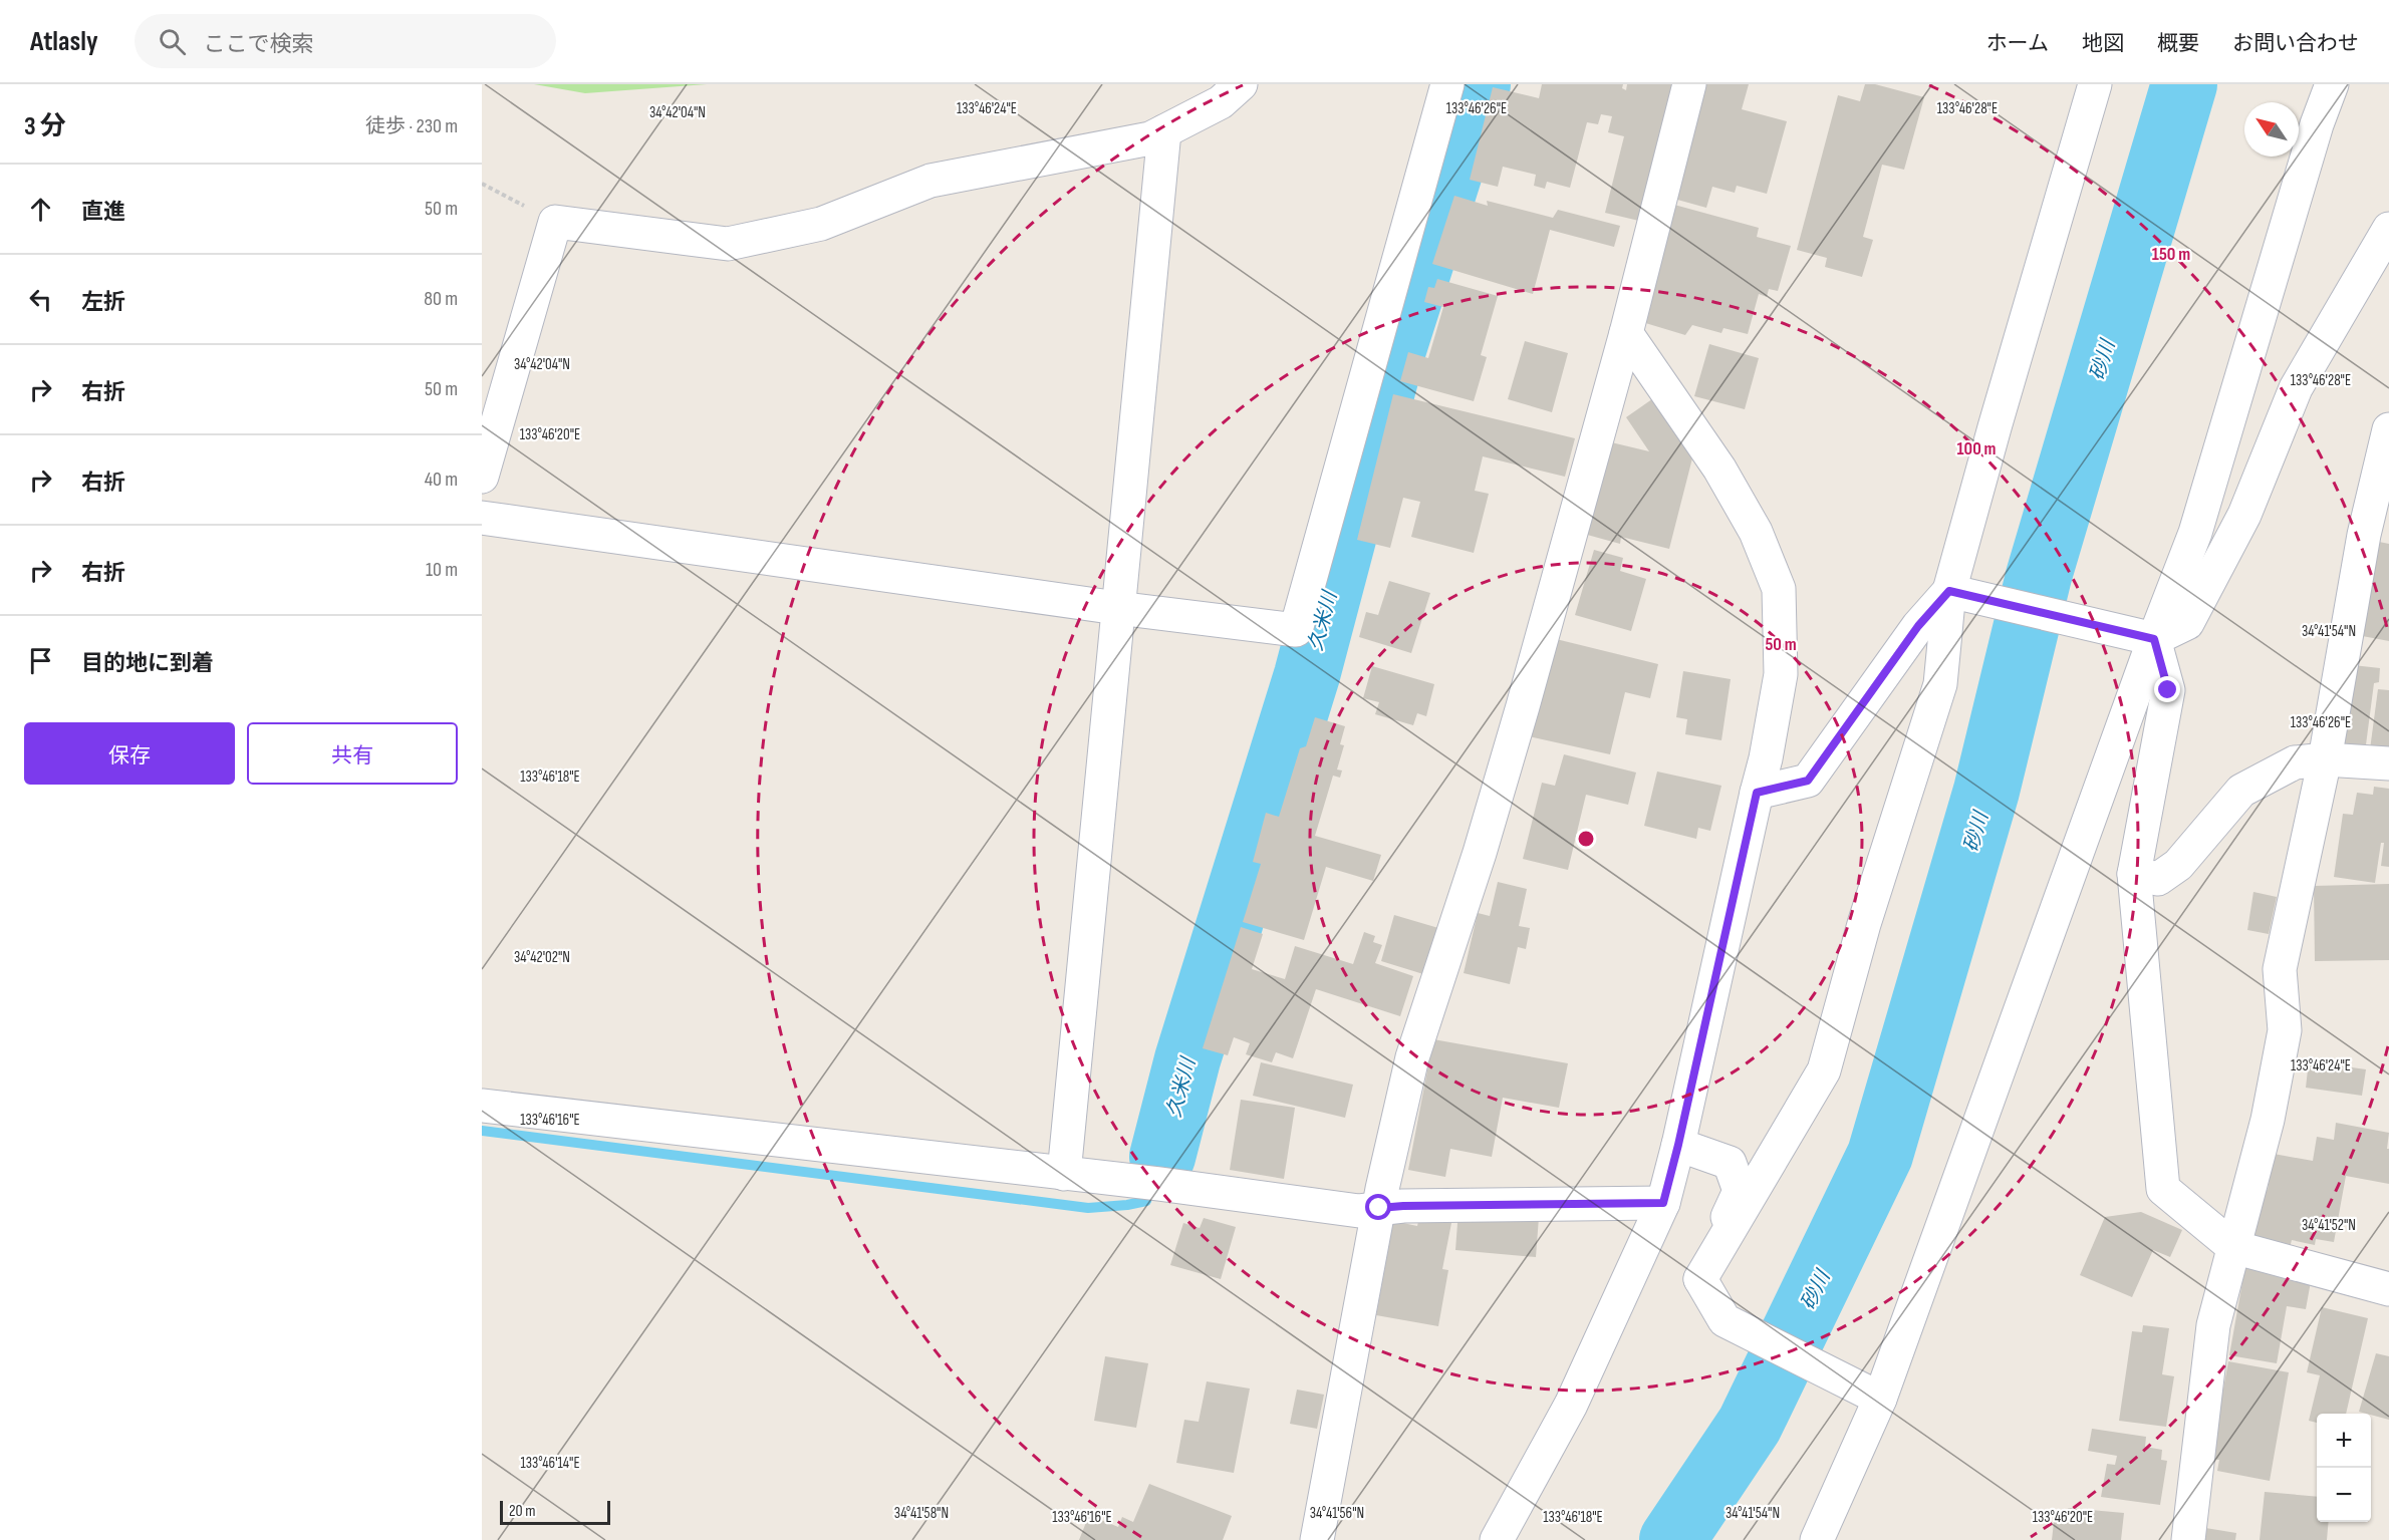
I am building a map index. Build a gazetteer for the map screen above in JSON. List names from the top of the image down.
{
  "water": ["砂川", "久米川"],
  "scale_bar": "20 m",
  "north": "top left",
  "page": {
    "header": "Atlasly",
    "search": "ここで検索",
    "nav": [
      "ホーム",
      "地図",
      "概要",
      "お問い合わせ"
    ],
    "heading": ["3 分", "徒歩 · 230 m"],
    "list": [
      ["直進", "50 m"],
      ["左折", "80 m"],
      ["右折", "50 m"],
      ["右折", "40 m"],
      ["右折", "10 m"],
      "目的地に到着"
    ],
    "buttons": ["保存", "共有"],
    "map_buttons": ["+", "−"],
    "scale": "20 m"
  },
  "coordinates": [
    "133°46'24\"E",
    "133°46'28\"E",
    "133°46'26\"E",
    "34°42'04\"N",
    "133°46'20\"E",
    "34°41'54\"N",
    "133°46'18\"E",
    "34°42'02\"N",
    "133°46'16\"E",
    "34°41'52\"N",
    "133°46'14\"E",
    "34°41'58\"N",
    "34°41'56\"N"
  ],
  "rings": ["150 m", "100 m", "50 m"]
}
